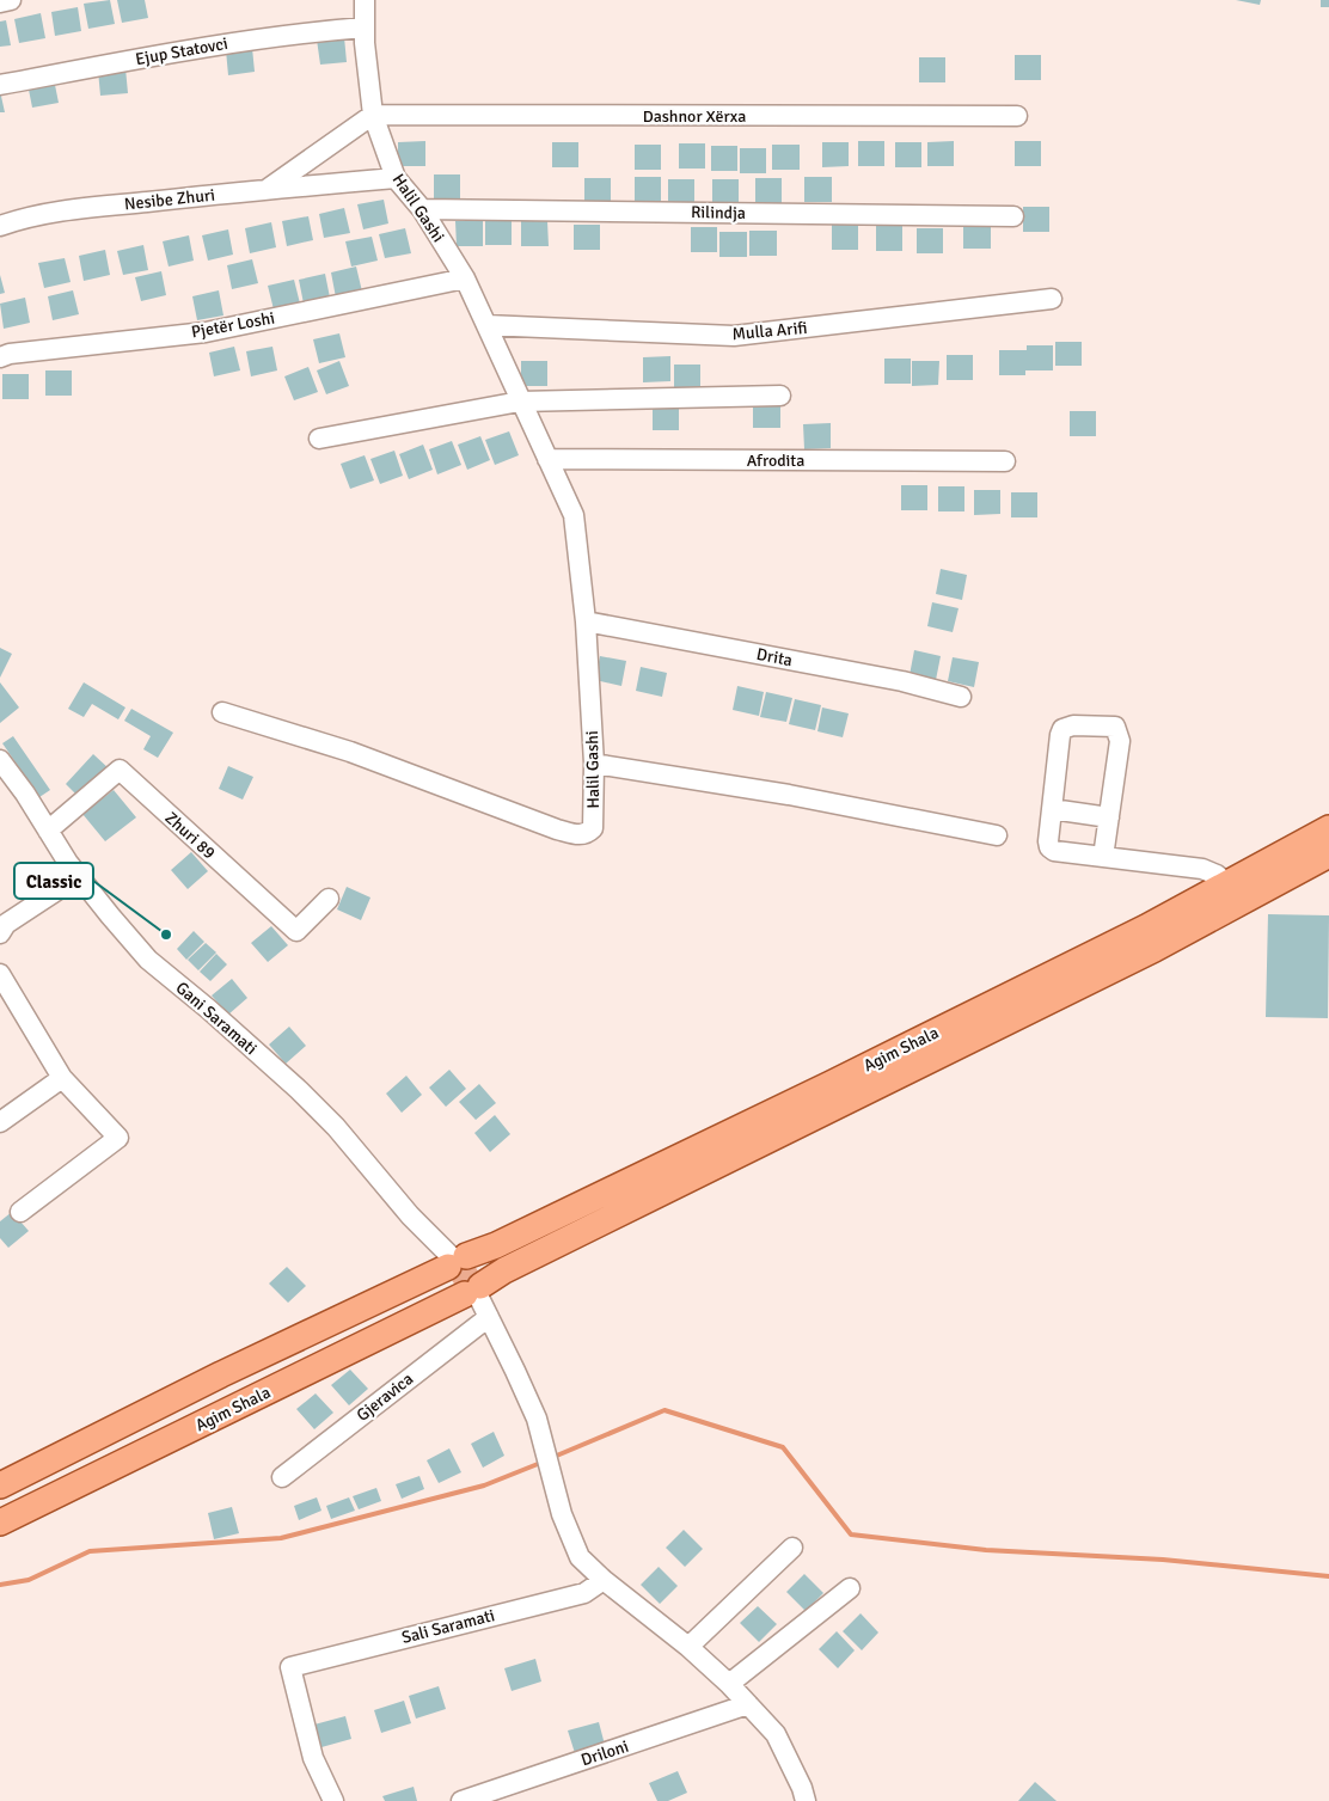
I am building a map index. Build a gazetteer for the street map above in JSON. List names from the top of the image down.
{
  "streets": {
    "main road": ["Agim Shala"],
    "street": [
      "Ejup Statovci",
      "Dashnor Xërxa",
      "Nesibe Zhuri",
      "Halil Gashi",
      "Rilindja",
      "Pjetër Loshi",
      "Mulla Arifi",
      "Afrodita",
      "Drita",
      "Zhuri 89",
      "Gani Saramati",
      "Gjeravica",
      "Sali Saramati",
      "Driloni"
    ]
  },
  "crossings": [
    ["Ejup Statovci", "Halil Gashi"],
    ["Dashnor Xërxa", "Nesibe Zhuri"],
    ["Dashnor Xërxa", "Halil Gashi"],
    ["Nesibe Zhuri", "Halil Gashi"],
    ["Halil Gashi", "Rilindja"],
    ["Halil Gashi", "Pjetër Loshi"],
    ["Halil Gashi", "Mulla Arifi"],
    ["Halil Gashi", "Afrodita"],
    ["Halil Gashi", "Drita"],
    ["Zhuri 89", "Gani Saramati"],
    ["Gani Saramati", "Agim Shala"]
  ],
  "places": ["Classic"]
}
